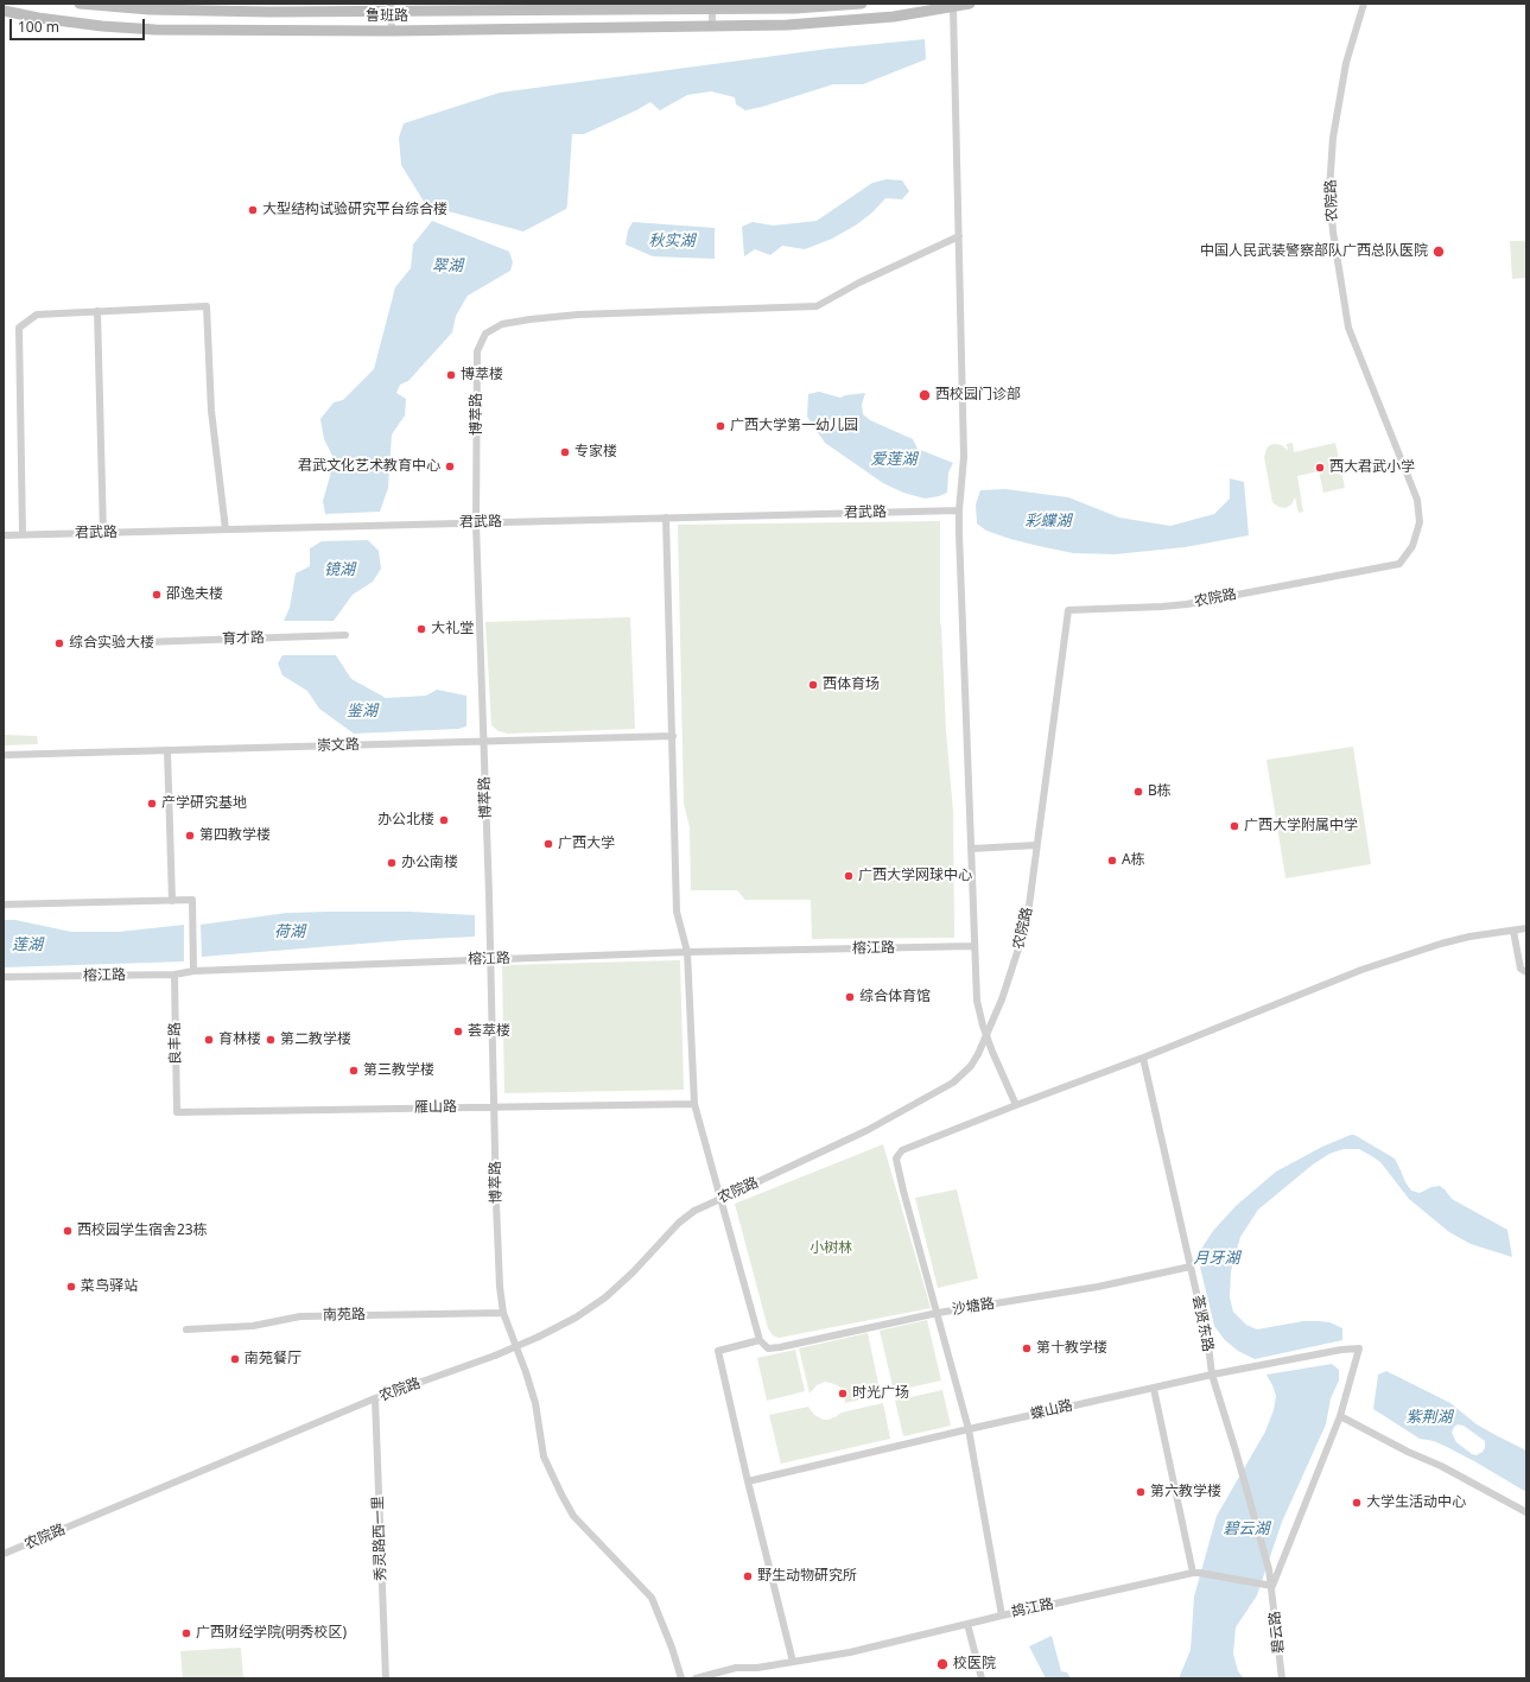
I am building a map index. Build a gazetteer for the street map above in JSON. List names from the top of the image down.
{
  "streets": {
    "main road": ["鲁班路"],
    "street": [
      "农院路",
      "博萃路",
      "君武路",
      "育才路",
      "崇文路",
      "榕江路",
      "良丰路",
      "雁山路",
      "沙塘路",
      "南苑路",
      "荟贤东路",
      "蝶山路",
      "秀灵路西一里",
      "鸪江路",
      "碧云路"
    ]
  },
  "crossings": [
    ["农院路", "秀灵路西一里"],
    ["博萃路", "君武路"],
    ["博萃路", "崇文路"],
    ["博萃路", "榕江路"],
    ["博萃路", "雁山路"],
    ["博萃路", "南苑路"],
    ["榕江路", "良丰路"],
    ["良丰路", "雁山路"],
    ["沙塘路", "荟贤东路"],
    ["荟贤东路", "蝶山路"],
    ["荟贤东路", "鸪江路"],
    ["荟贤东路", "碧云路"],
    ["鸪江路", "碧云路"]
  ],
  "water": [
    "秋实湖",
    "翠湖",
    "爱莲湖",
    "彩蝶湖",
    "镜湖",
    "鉴湖",
    "荷湖",
    "莲湖",
    "月牙湖",
    "紫荆湖",
    "碧云湖"
  ],
  "parks": ["小树林"],
  "places": [
    "大型结构试验研究平台综合楼",
    "中国人民武装警察部队广西总队医院",
    "博萃楼",
    "西校园门诊部",
    "广西大学第一幼儿园",
    "专家楼",
    "君武文化艺术教育中心",
    "西大君武小学",
    "邵逸夫楼",
    "大礼堂",
    "综合实验大楼",
    "西体育场",
    "B栋",
    "产学研究基地",
    "办公北楼",
    "广西大学附属中学",
    "第四教学楼",
    "广西大学",
    "A栋",
    "办公南楼",
    "广西大学网球中心",
    "综合体育馆",
    "荟萃楼",
    "育林楼",
    "第二教学楼",
    "第三教学楼",
    "西校园学生宿舍23栋",
    "菜鸟驿站",
    "第十教学楼",
    "南苑餐厅",
    "时光广场",
    "第六教学楼",
    "大学生活动中心",
    "野生动物研究所",
    "广西财经学院(明秀校区)",
    "校医院"
  ],
  "scale_bar": "100 m"
}
